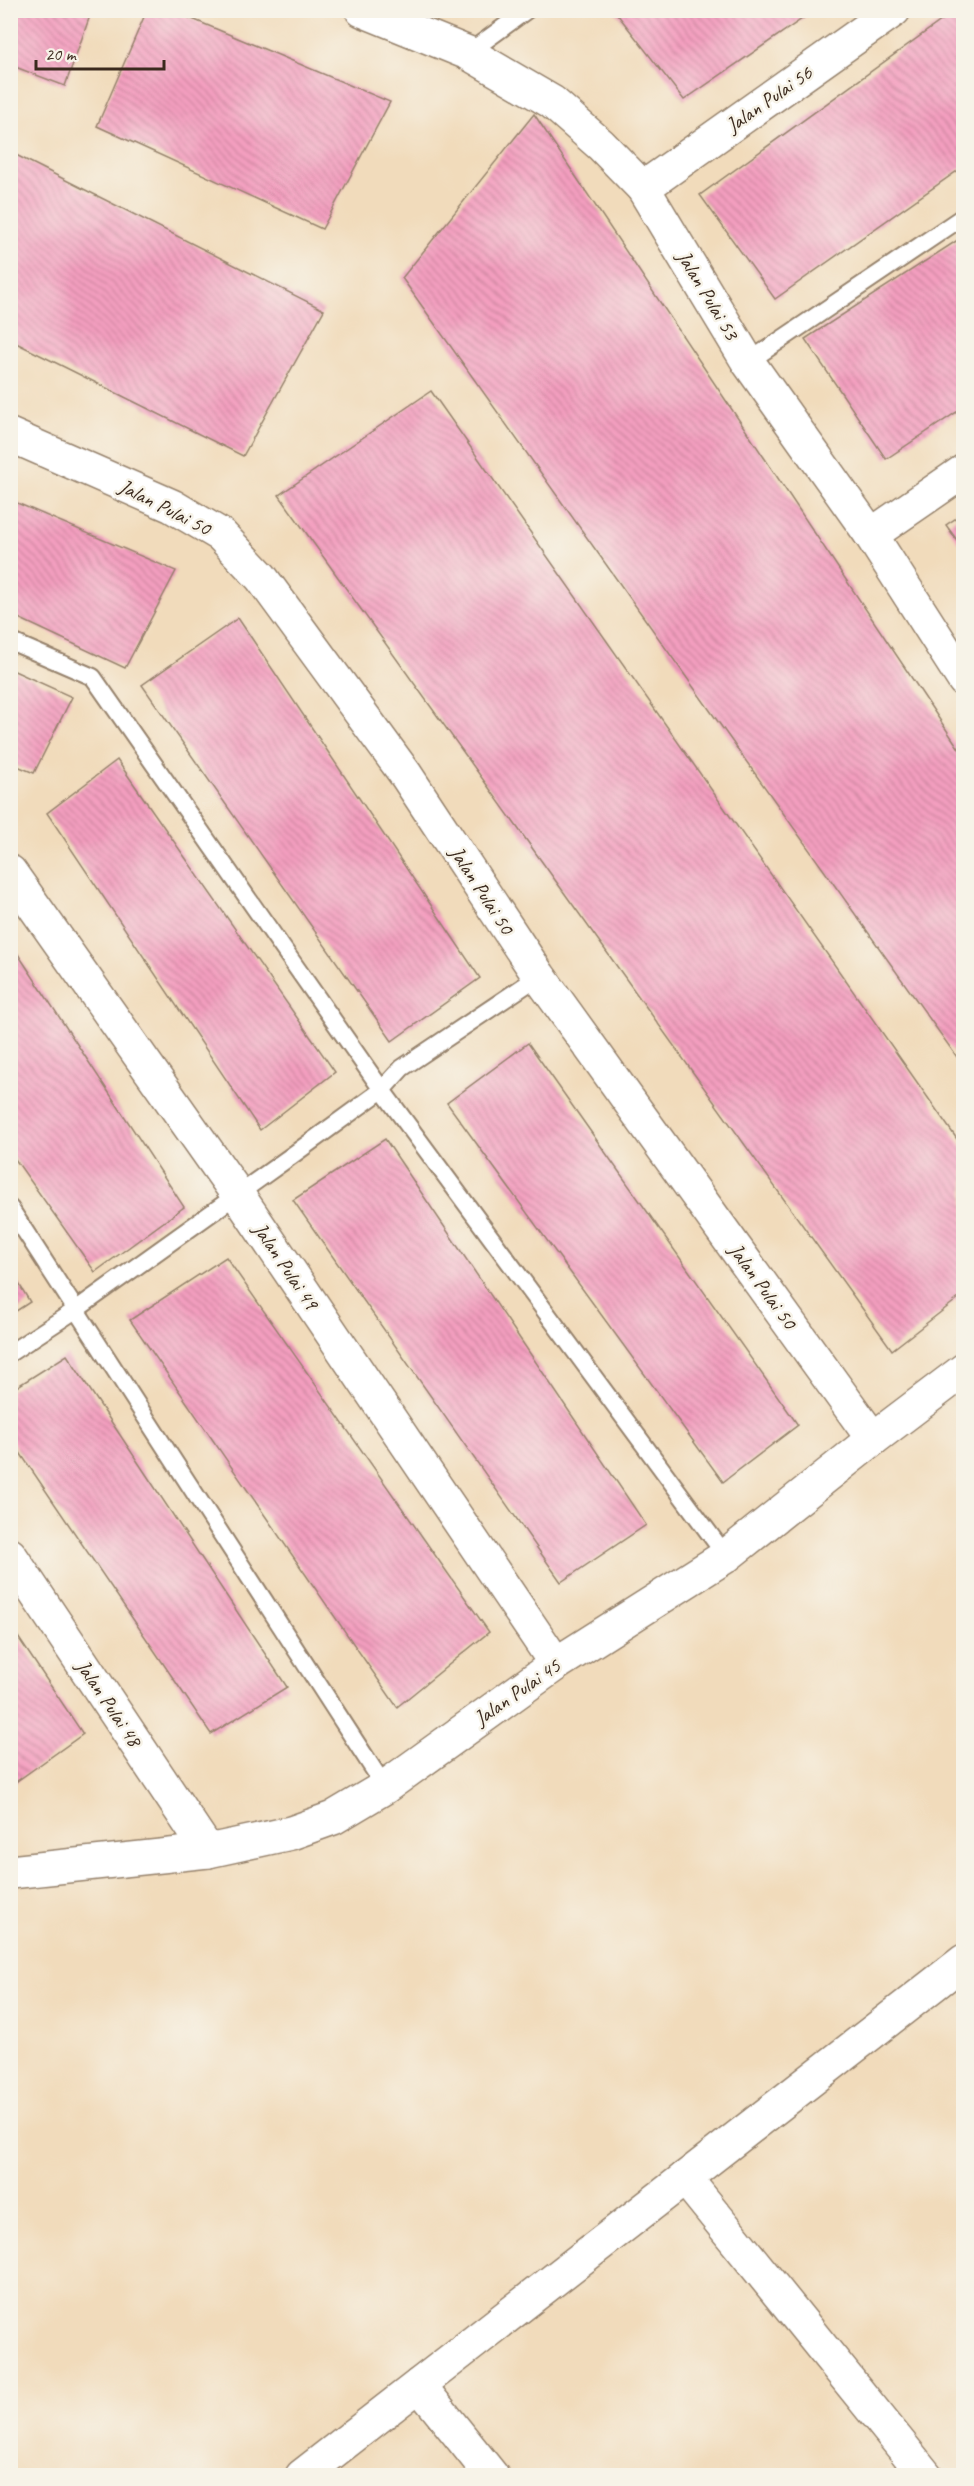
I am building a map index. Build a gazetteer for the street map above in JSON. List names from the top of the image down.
{
  "streets": {
    "street": [
      "Jalan Pulai 56",
      "Jalan Pulai 53",
      "Jalan Pulai 50",
      "Jalan Pulai 49",
      "Jalan Pulai 45",
      "Jalan Pulai 48"
    ]
  },
  "crossings": [
    ["Jalan Pulai 56", "Jalan Pulai 53"],
    ["Jalan Pulai 50", "Jalan Pulai 45"],
    ["Jalan Pulai 49", "Jalan Pulai 45"],
    ["Jalan Pulai 45", "Jalan Pulai 48"]
  ],
  "scale_bar": "20 m"
}
